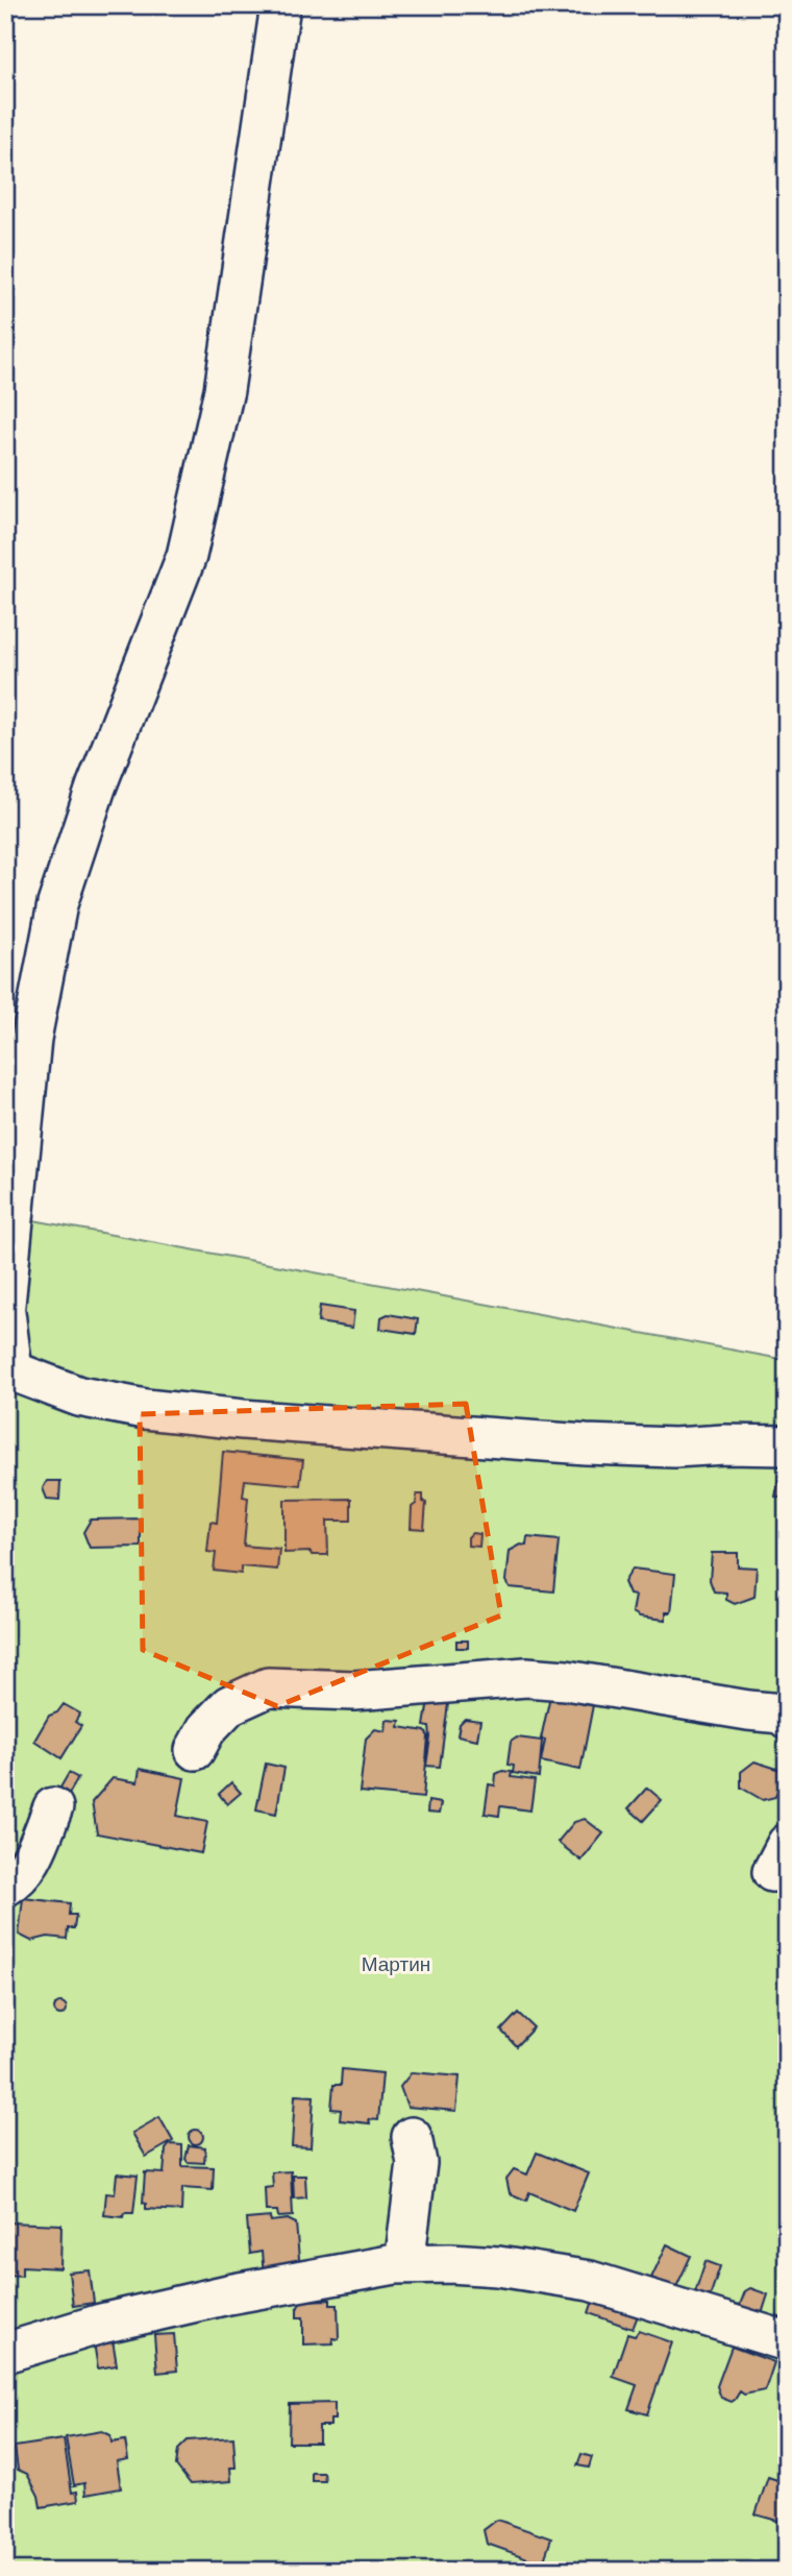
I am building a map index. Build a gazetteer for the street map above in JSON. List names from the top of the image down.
{
  "parks": ["Мартин"]
}
